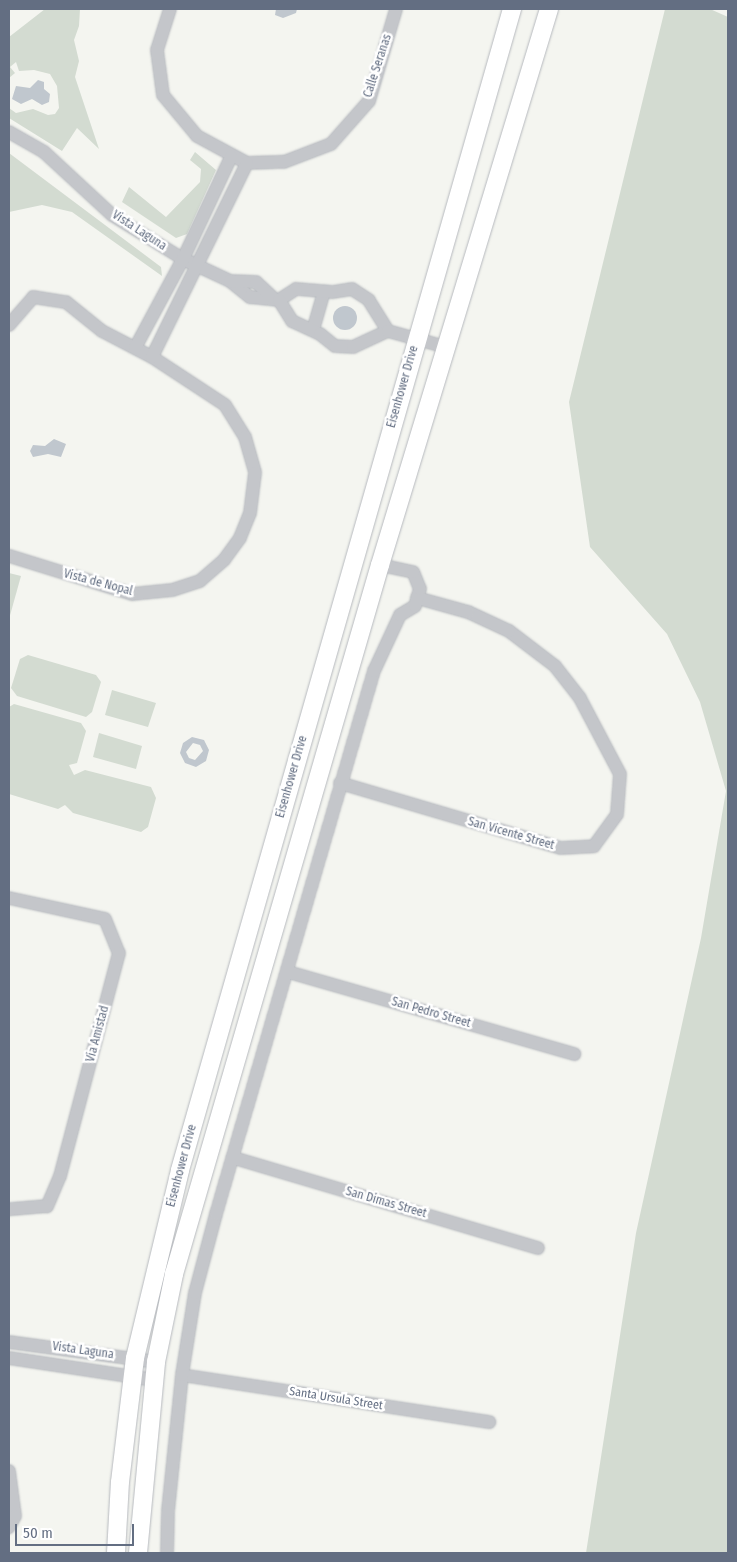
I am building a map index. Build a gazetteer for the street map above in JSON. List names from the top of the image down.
{
  "streets": {
    "main road": ["Eisenhower Drive"],
    "street": [
      "Calle Seranas",
      "Vista Laguna",
      "Vista de Nopal",
      "San Vicente Street",
      "San Pedro Street",
      "Via Amistad",
      "San Dimas Street",
      "Santa Ursula Street"
    ]
  },
  "crossings": [
    ["Vista Laguna", "Eisenhower Drive"]
  ],
  "scale_bar": "50 m"
}
